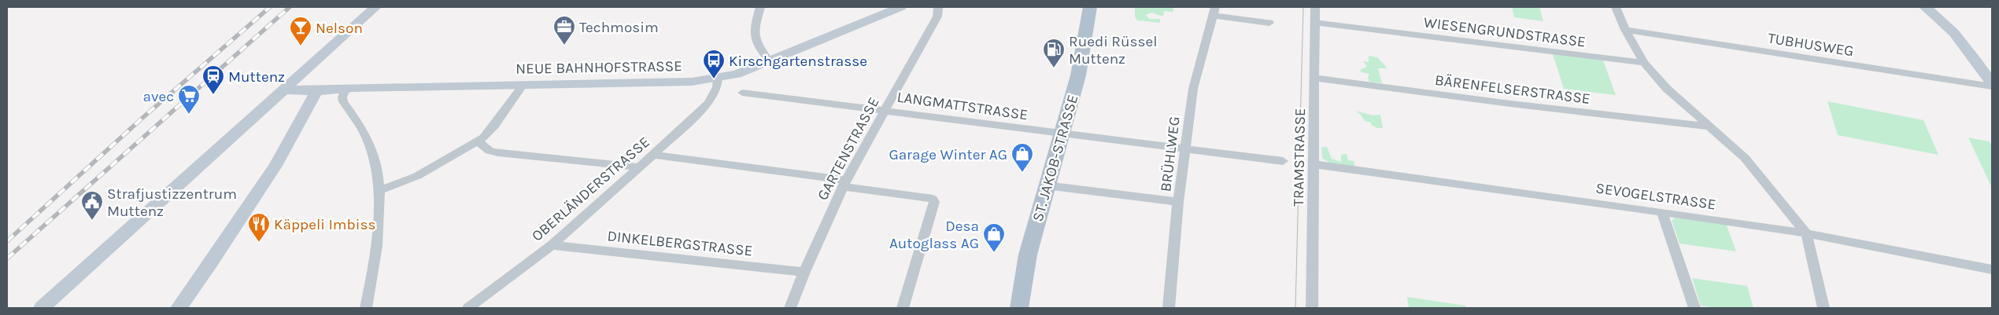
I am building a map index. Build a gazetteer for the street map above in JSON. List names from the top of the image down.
{
  "streets": {
    "main road": ["ST. JAKOB-STRASSE"],
    "street": [
      "WIESENGRUNDSTRASSE",
      "TUBHUSWEG",
      "NEUE BAHNHOFSTRASSE",
      "BÄRENFELSERSTRASSE",
      "LANGMATTSTRASSE",
      "GARTENSTRASSE",
      "BRÜHLWEG",
      "TRAMSTRASSE",
      "OBERLÄNDERSTRASSE",
      "SEVOGELSTRASSE",
      "DINKELBERGSTRASSE"
    ]
  },
  "crossings": [
    ["WIESENGRUNDSTRASSE", "TRAMSTRASSE"],
    ["NEUE BAHNHOFSTRASSE", "OBERLÄNDERSTRASSE"],
    ["BÄRENFELSERSTRASSE", "TRAMSTRASSE"],
    ["LANGMATTSTRASSE", "GARTENSTRASSE"],
    ["LANGMATTSTRASSE", "ST. JAKOB-STRASSE"],
    ["GARTENSTRASSE", "DINKELBERGSTRASSE"],
    ["TRAMSTRASSE", "SEVOGELSTRASSE"],
    ["OBERLÄNDERSTRASSE", "DINKELBERGSTRASSE"]
  ],
  "places": {
    "office": ["Techmosim"],
    "bar": ["Nelson"],
    "fuel station": ["Ruedi Rüssel Muttenz"],
    "bus stop": ["Kirschgartenstrasse"],
    "station": ["Muttenz"],
    "supermarket": ["avec"],
    "shop": ["Garage Winter AG", "Desa Autoglass AG"],
    "public building": ["Strafjustizzentrum Muttenz"],
    "restaurant": ["Käppeli Imbiss"]
  }
}
